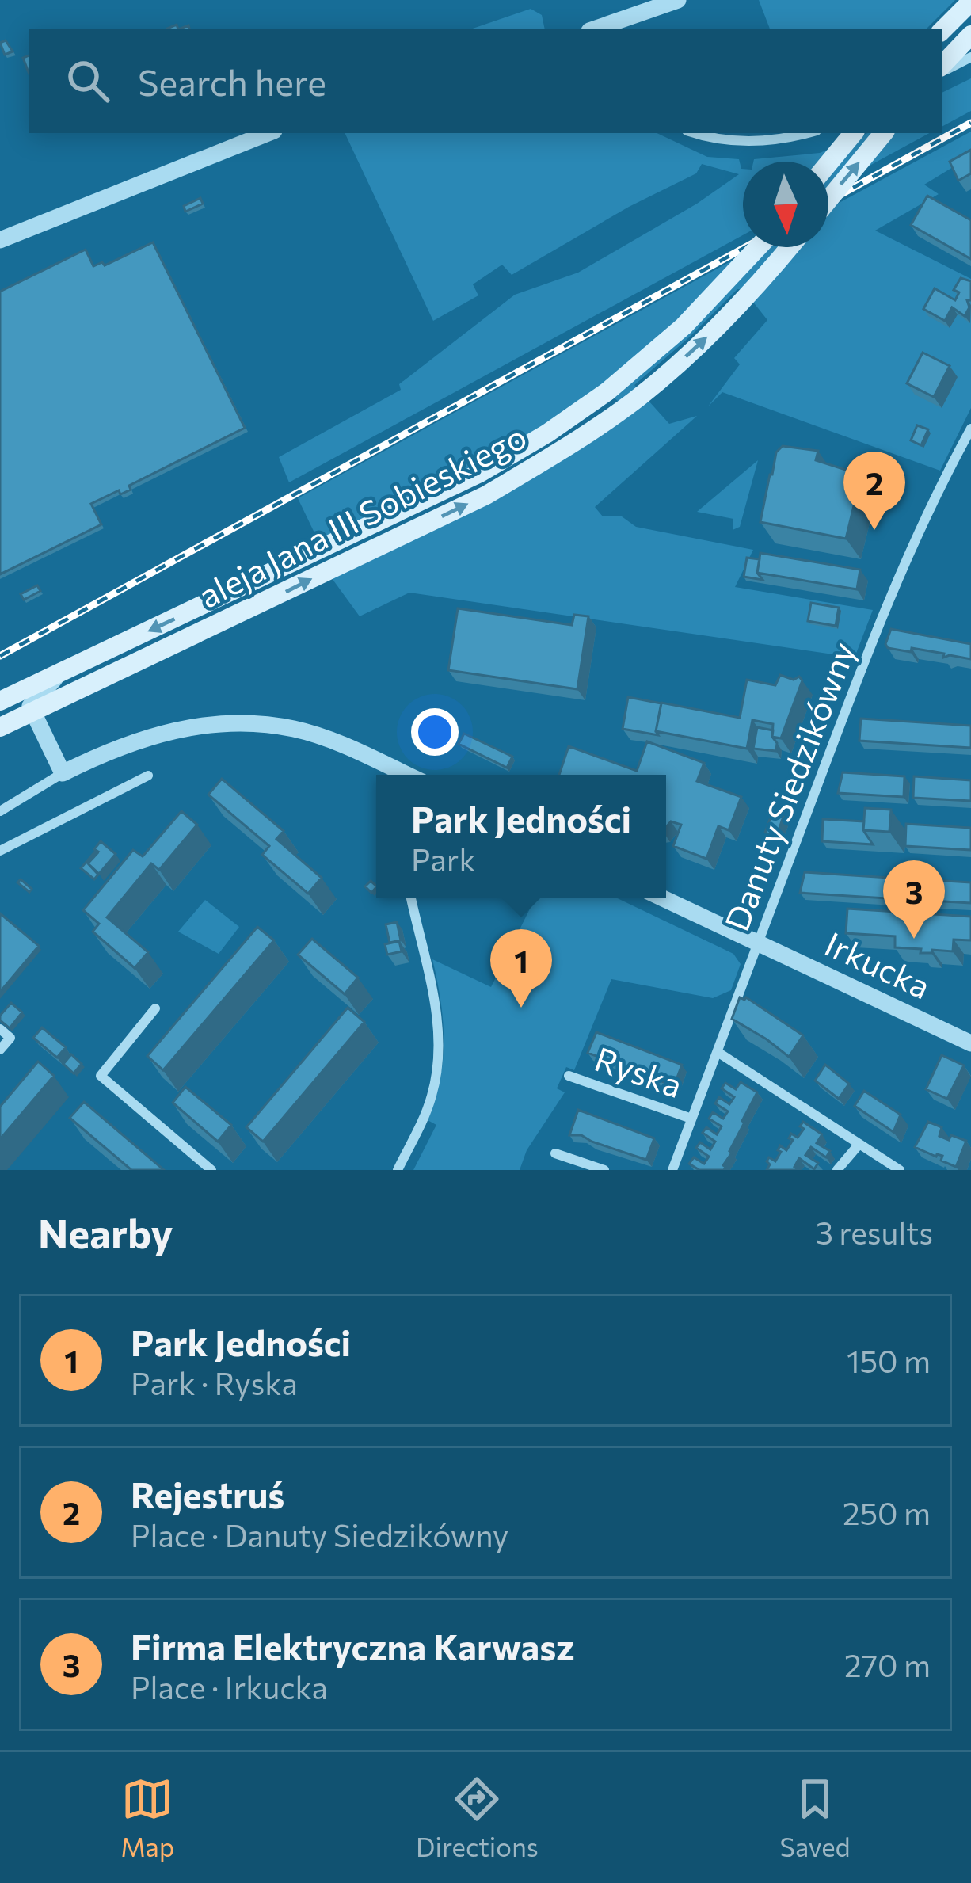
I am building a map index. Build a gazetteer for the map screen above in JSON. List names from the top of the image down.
{
  "streets": {
    "main road": ["aleja Jana III Sobieskiego"],
    "street": ["Danuty Siedzikówny", "Irkucka", "Ryska"]
  },
  "crossings": [
    ["Danuty Siedzikówny", "Irkucka"],
    ["Danuty Siedzikówny", "Ryska"]
  ],
  "north": "bottom",
  "page": {
    "search": "Search here",
    "pins": ["2", "3", "1"],
    "popup": ["Park Jedności", "Park"],
    "heading": ["Nearby", "3 results"],
    "list": [
      {
        "mark": "1",
        "name": "Park Jedności",
        "note": "Park · Ryska",
        "value": "150 m"
      },
      {
        "mark": "2",
        "name": "Rejestruś",
        "note": "Place · Danuty Siedzikówny",
        "value": "250 m"
      },
      {
        "mark": "3",
        "name": "Firma Elektryczna Karwasz",
        "note": "Place · Irkucka",
        "value": "270 m"
      }
    ],
    "nav": ["Map", "Directions", "Saved"]
  }
}
